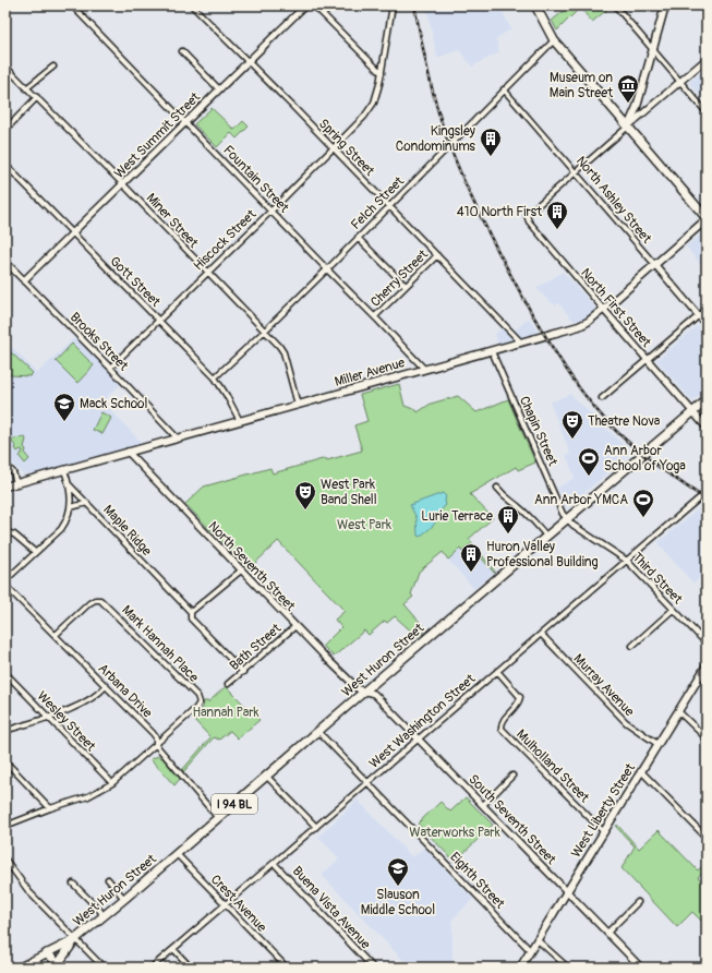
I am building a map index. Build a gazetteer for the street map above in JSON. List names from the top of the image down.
{
  "streets": {
    "main road": [
      "Miller Avenue",
      "West Huron Street",
      "I 94 BL",
      "West Liberty Street"
    ],
    "street": [
      "West Summit Street",
      "Spring Street",
      "Fountain Street",
      "North Ashley Street",
      "Felch Street",
      "Miner Street",
      "Hiscock Street",
      "Cherry Street",
      "Gott Street",
      "North First Street",
      "Brooks Street",
      "Chapin Street",
      "Maple Ridge",
      "North Seventh Street",
      "Third Street",
      "Mark Hannah Place",
      "Bath Street",
      "Murray Avenue",
      "Arbana Drive",
      "Wesley Street",
      "West Washington Street",
      "Mulholland Street",
      "South Seventh Street",
      "Eighth Street",
      "Crest Avenue",
      "Buena Vista Avenue"
    ]
  },
  "crossings": [
    ["West Summit Street", "Spring Street"],
    ["West Summit Street", "Fountain Street"],
    ["West Summit Street", "Miner Street"],
    ["West Summit Street", "Gott Street"],
    ["West Summit Street", "Brooks Street"],
    ["Spring Street", "Felch Street"],
    ["Spring Street", "Hiscock Street"],
    ["Spring Street", "Cherry Street"],
    ["Spring Street", "Miller Avenue"],
    ["Fountain Street", "Felch Street"],
    ["Fountain Street", "Hiscock Street"],
    ["Fountain Street", "Cherry Street"],
    ["Fountain Street", "Miller Avenue"],
    ["North Ashley Street", "Felch Street"],
    ["North Ashley Street", "North First Street"],
    ["North Ashley Street", "Miller Avenue"],
    ["Felch Street", "Miner Street"],
    ["Felch Street", "Gott Street"],
    ["Miner Street", "Hiscock Street"],
    ["Miner Street", "Miller Avenue"],
    ["Hiscock Street", "Gott Street"],
    ["Hiscock Street", "Brooks Street"],
    ["Gott Street", "Miller Avenue"],
    ["North First Street", "Miller Avenue"],
    ["North First Street", "West Huron Street"],
    ["Brooks Street", "Miller Avenue"],
    ["Miller Avenue", "Chapin Street"],
    ["Miller Avenue", "North Seventh Street"],
    ["Chapin Street", "Third Street"],
    ["Chapin Street", "West Huron Street"],
    ["Maple Ridge", "Bath Street"],
    ["North Seventh Street", "Bath Street"],
    ["North Seventh Street", "West Huron Street"],
    ["North Seventh Street", "South Seventh Street"],
    ["Third Street", "West Huron Street"],
    ["Third Street", "West Washington Street"],
    ["Mark Hannah Place", "Arbana Drive"],
    ["West Huron Street", "Arbana Drive"],
    ["West Huron Street", "I 94 BL"],
    ["West Huron Street", "South Seventh Street"],
    ["West Huron Street", "Eighth Street"],
    ["West Huron Street", "Crest Avenue"],
    ["Murray Avenue", "West Washington Street"],
    ["Murray Avenue", "West Liberty Street"],
    ["West Washington Street", "Mulholland Street"],
    ["West Washington Street", "South Seventh Street"],
    ["West Washington Street", "Eighth Street"],
    ["West Washington Street", "Crest Avenue"],
    ["West Washington Street", "Buena Vista Avenue"],
    ["Mulholland Street", "West Liberty Street"],
    ["West Liberty Street", "South Seventh Street"],
    ["West Liberty Street", "Eighth Street"]
  ],
  "parks": ["West Park", "Hannah Park", "Waterworks Park"],
  "places": {
    "museum": ["Museum on Main Street"],
    "building": [
      "Kingsley Condominums",
      "410 North First",
      "Lurie Terrace",
      "Huron Valley Professional Building"
    ],
    "school or university": ["Mack School", "Slauson Middle School"],
    "theatre": ["Theatre Nova", "West Park Band Shell"],
    "sports": ["Ann Arbor School of Yoga", "Ann Arbor YMCA"]
  }
}
